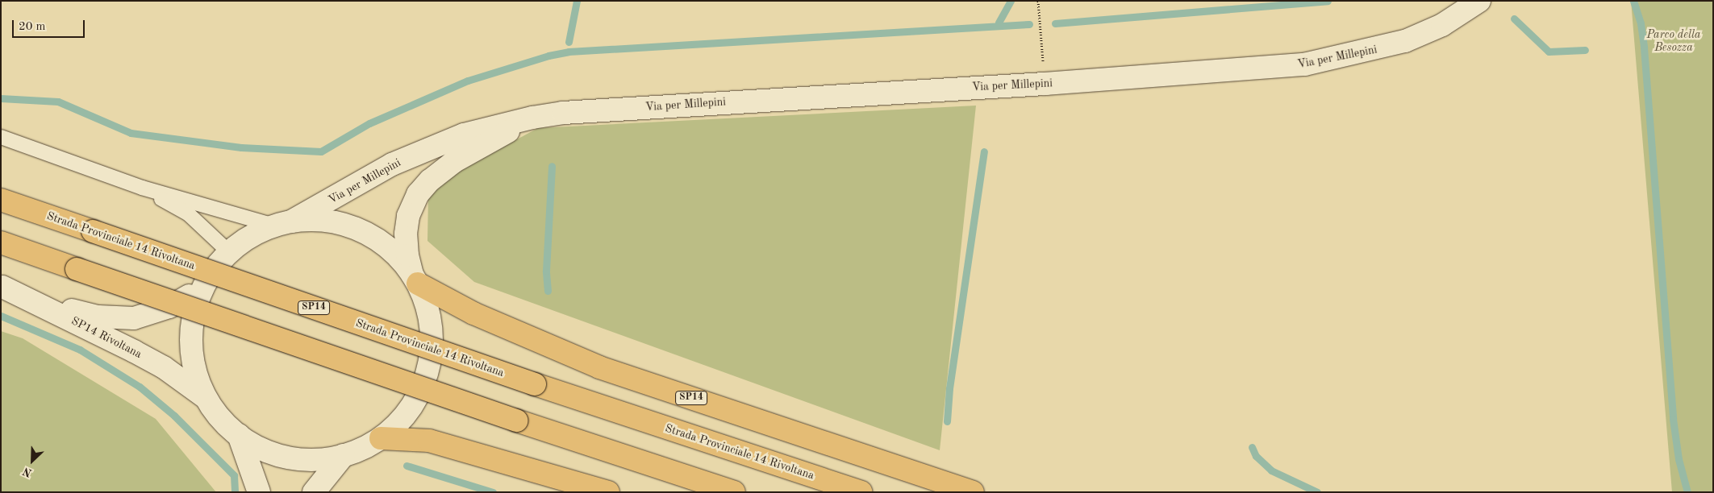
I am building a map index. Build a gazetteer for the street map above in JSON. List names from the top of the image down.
{
  "streets": {
    "highway": ["Strada Provinciale 14 Rivoltana", "SP14"],
    "street": ["Via per Millepini", "SP14 Rivoltana"]
  },
  "crossings": [
    ["Via per Millepini", "SP14"],
    ["Via per Millepini", "SP14 Rivoltana"],
    ["SP14", "SP14 Rivoltana"]
  ],
  "parks": ["Parco della Besozza"],
  "scale_bar": "20 m",
  "north": "bottom left"
}
